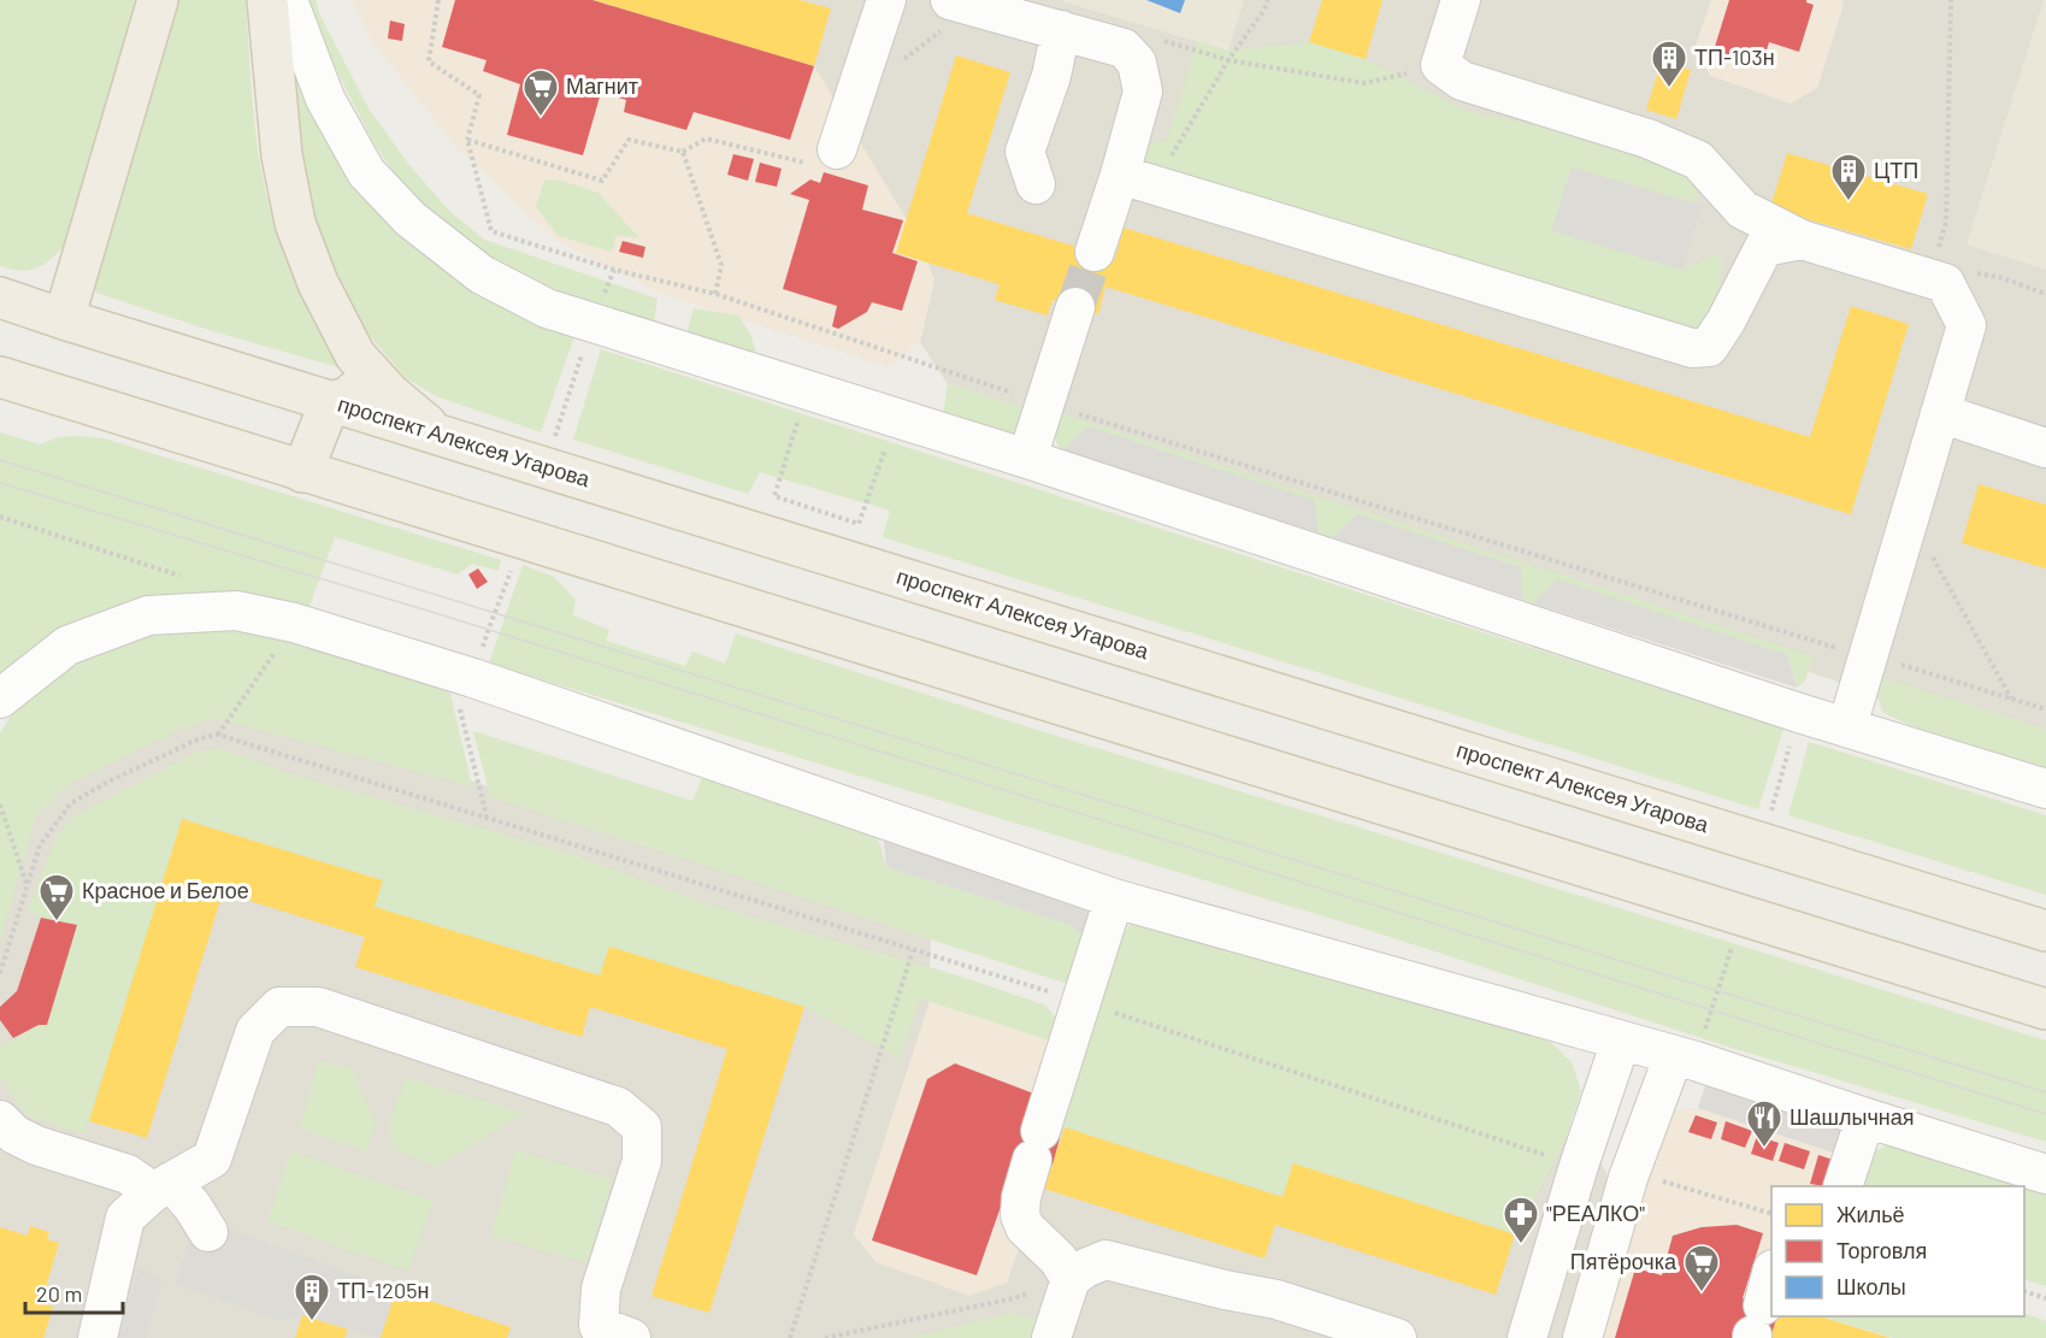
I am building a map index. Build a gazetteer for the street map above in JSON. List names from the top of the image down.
{
  "streets": {
    "main road": ["проспект Алексея Угарова"]
  },
  "places": {
    "building": ["ТП-103н", "ЦТП", "ТП-1205н"],
    "supermarket": ["Магнит", "Красное и Белое", "Пятёрочка"],
    "restaurant": ["Шашлычная"],
    "pharmacy": ["\"РЕАЛКО\""]
  },
  "legend": ["Жильё", "Торговля", "Школы"],
  "scale_bar": "20 m"
}
